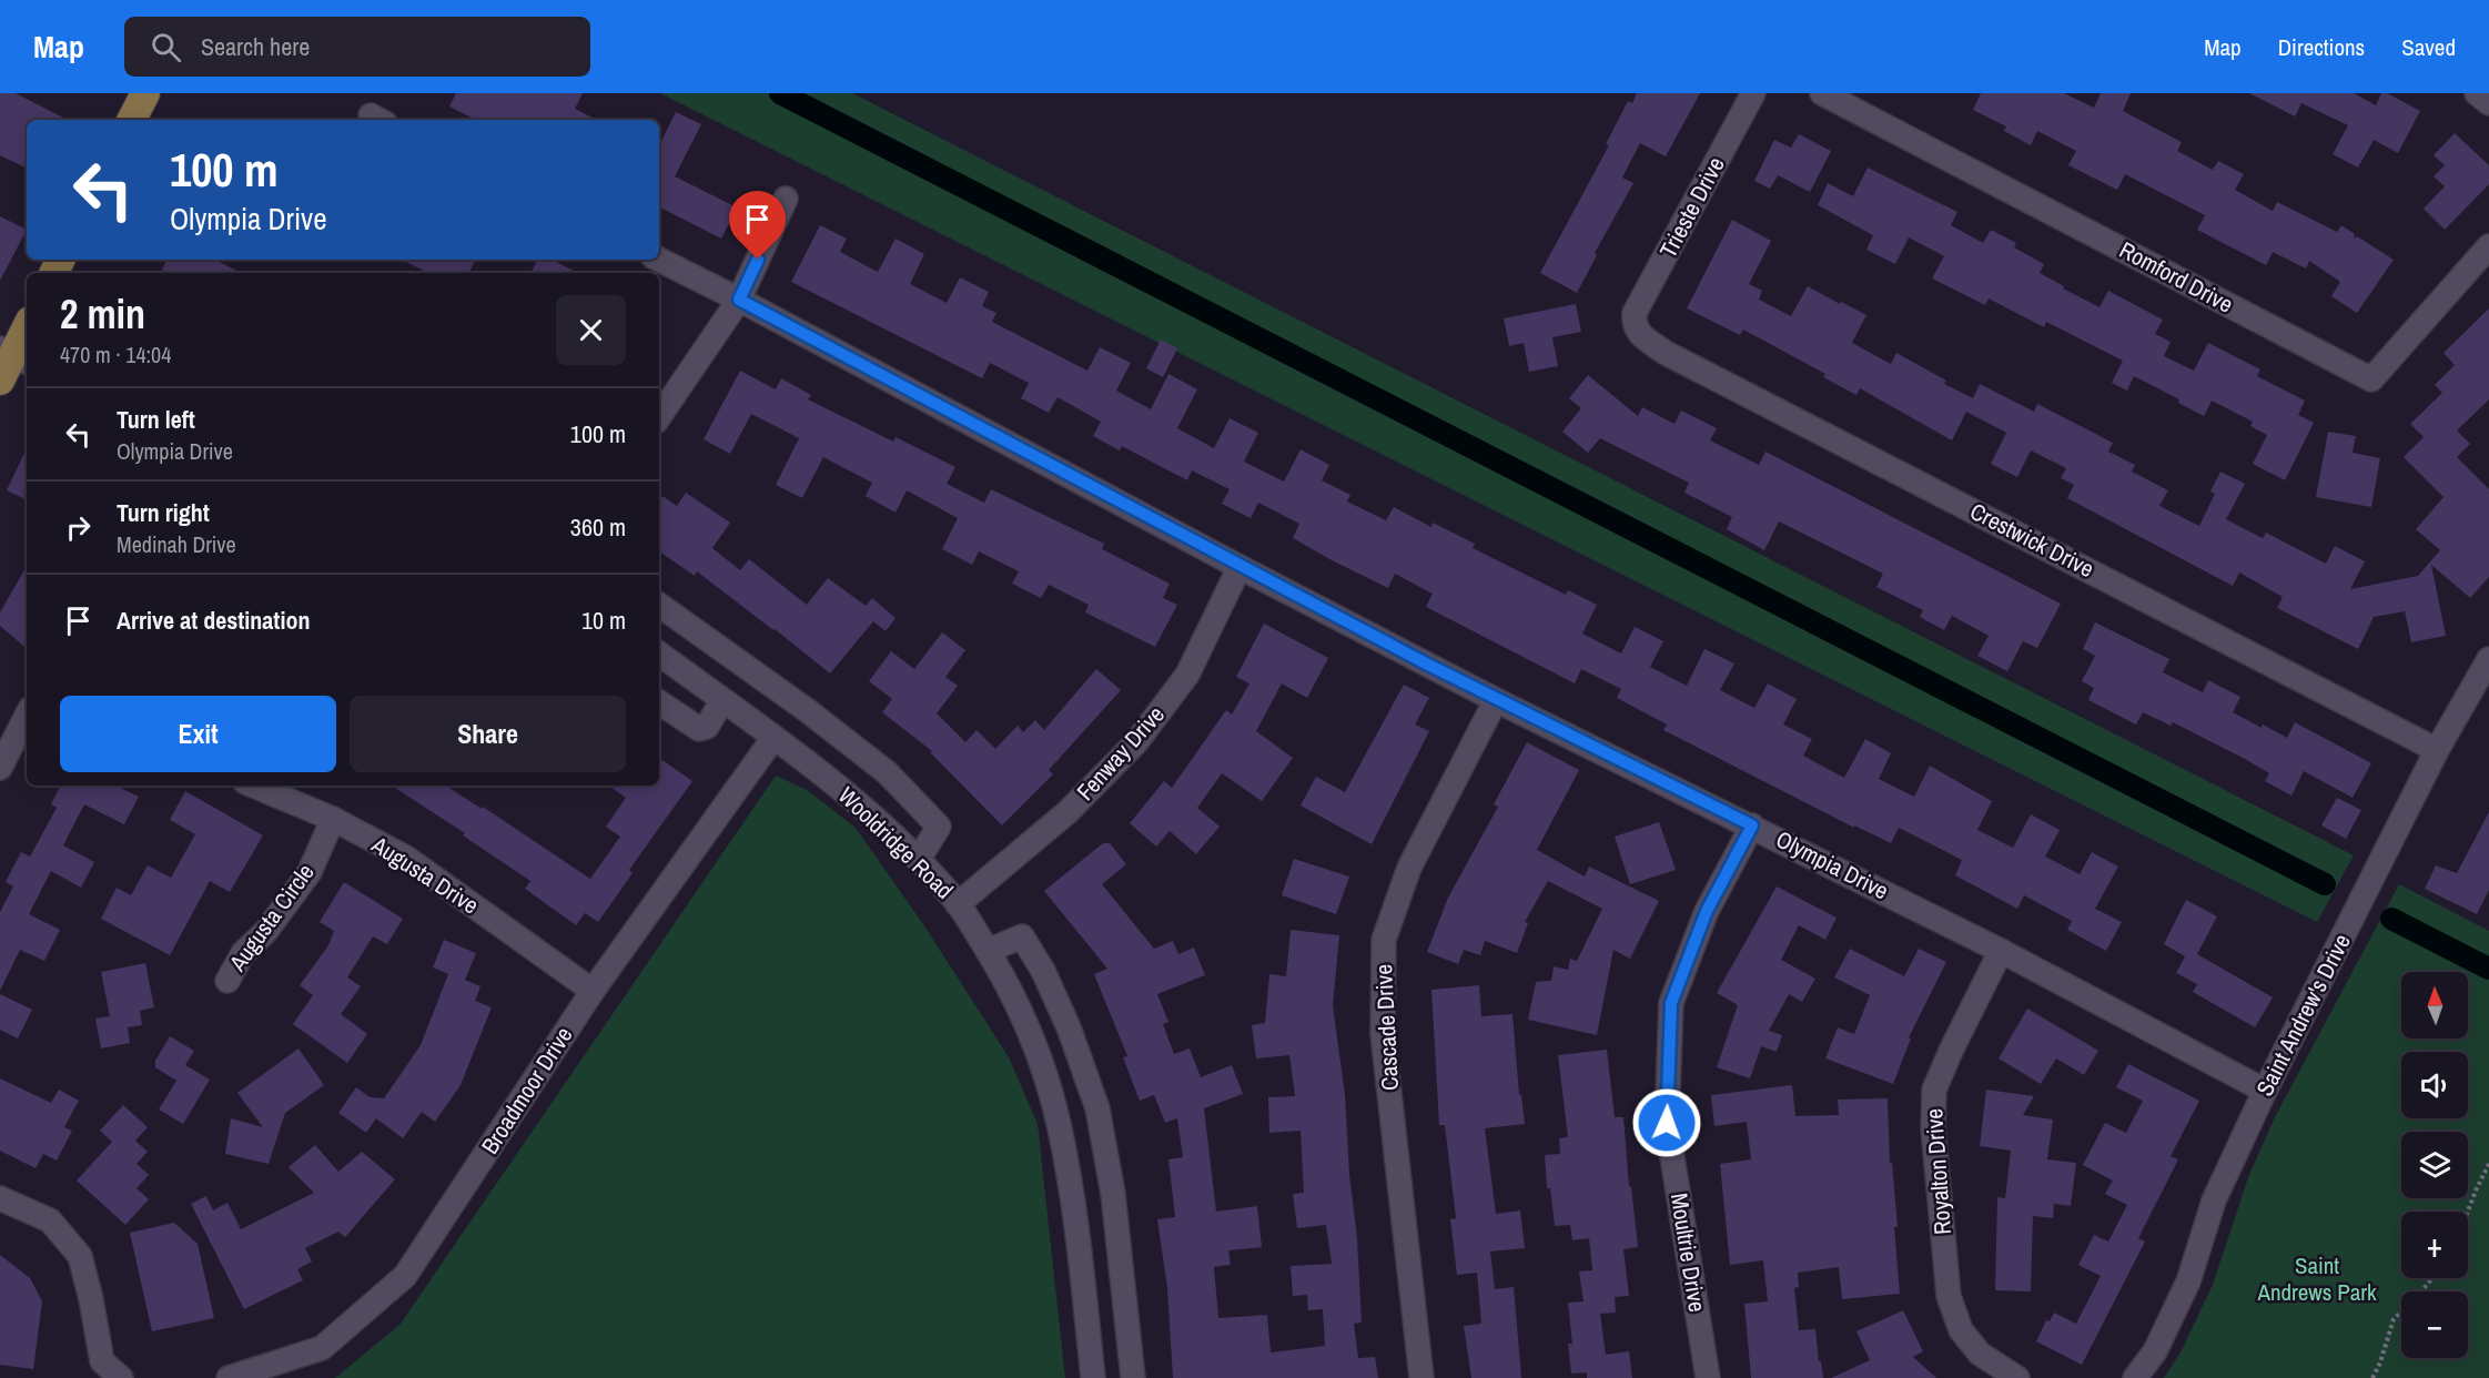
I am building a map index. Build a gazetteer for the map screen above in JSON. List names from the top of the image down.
{
  "streets": {
    "street": [
      "Trieste Drive",
      "Romford Drive",
      "Crestwick Drive",
      "Fenway Drive",
      "Wooldridge Road",
      "Olympia Drive",
      "Augusta Drive",
      "Augusta Circle",
      "Saint Andrew's Drive",
      "Cascade Drive",
      "Broadmoor Drive",
      "Royalton Drive",
      "Moultrie Drive"
    ]
  },
  "crossings": [
    ["Trieste Drive", "Crestwick Drive"],
    ["Crestwick Drive", "Saint Andrew's Drive"],
    ["Fenway Drive", "Wooldridge Road"],
    ["Fenway Drive", "Olympia Drive"],
    ["Wooldridge Road", "Broadmoor Drive"],
    ["Olympia Drive", "Saint Andrew's Drive"],
    ["Olympia Drive", "Cascade Drive"],
    ["Olympia Drive", "Royalton Drive"],
    ["Olympia Drive", "Moultrie Drive"],
    ["Augusta Drive", "Augusta Circle"],
    ["Augusta Drive", "Broadmoor Drive"]
  ],
  "parks": ["Saint Andrews Park"],
  "north": "top",
  "page": {
    "header": "Map",
    "search": "Search here",
    "nav": ["Map", "Directions", "Saved"],
    "turn": ["100 m", "Olympia Drive"],
    "heading": ["2 min", "470 m · 14:04"],
    "list": [
      {
        "name": "Turn left",
        "note": "Olympia Drive",
        "value": "100 m"
      },
      {
        "name": "Turn right",
        "note": "Medinah Drive",
        "value": "360 m"
      },
      {
        "name": "Arrive at destination",
        "value": "10 m"
      }
    ],
    "buttons": ["Exit", "Share"],
    "map_buttons": ["+", "−"]
  }
}
